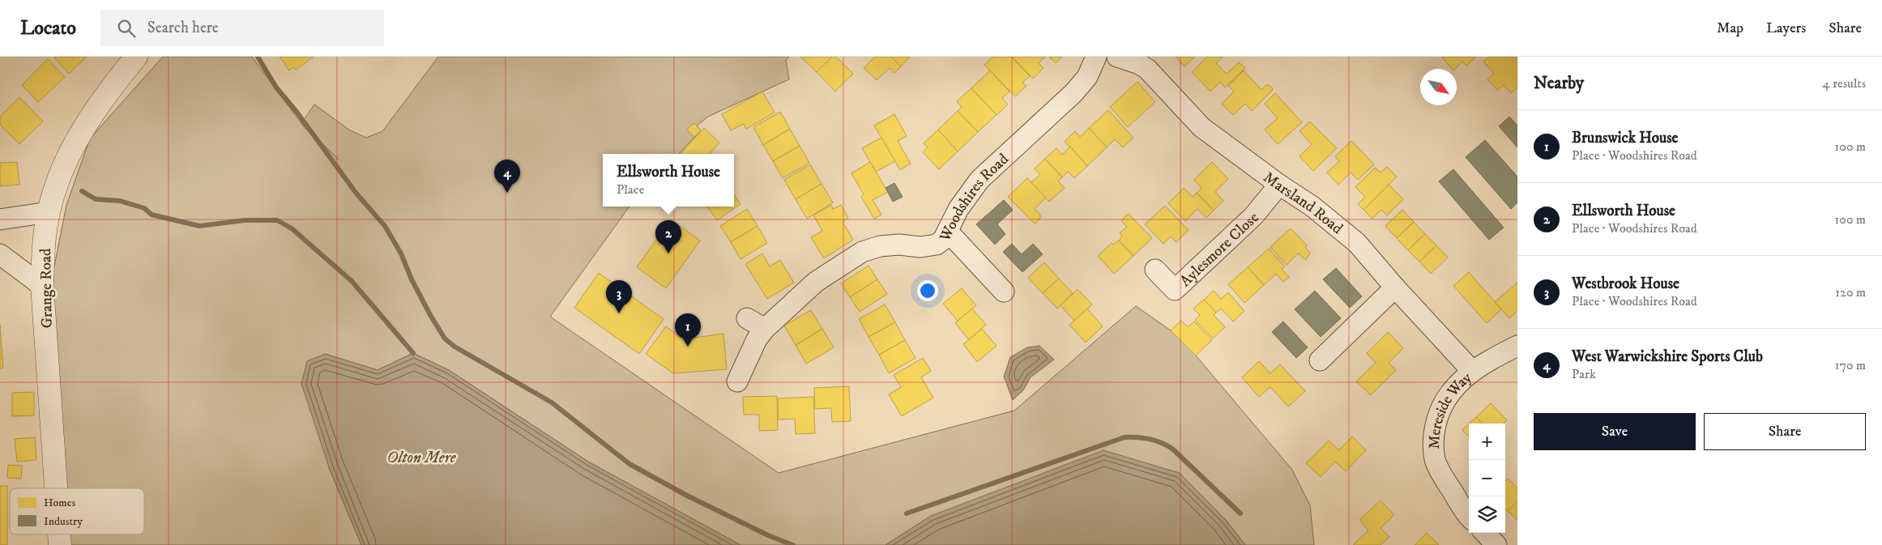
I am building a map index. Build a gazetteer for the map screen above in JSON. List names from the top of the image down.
{
  "streets": {
    "street": [
      "Woodshires Road",
      "Marsland Road",
      "Aylesmore Close",
      "Grange Road",
      "Mereside Way"
    ]
  },
  "crossings": [
    ["Marsland Road", "Aylesmore Close"],
    ["Marsland Road", "Mereside Way"]
  ],
  "water": ["Olton Mere"],
  "legend": ["Homes", "Industry"],
  "north": "bottom right",
  "page": {
    "header": "Locato",
    "search": "Search here",
    "nav": ["Map", "Layers", "Share"],
    "heading": ["Nearby", "4 results"],
    "list": [
      {
        "mark": "1",
        "name": "Brunswick House",
        "note": "Place · Woodshires Road",
        "value": "100 m"
      },
      {
        "mark": "2",
        "name": "Ellsworth House",
        "note": "Place · Woodshires Road",
        "value": "100 m"
      },
      {
        "mark": "3",
        "name": "Westbrook House",
        "note": "Place · Woodshires Road",
        "value": "120 m"
      },
      {
        "mark": "4",
        "name": "West Warwickshire Sports Club",
        "note": "Park",
        "value": "170 m"
      }
    ],
    "popup": ["Ellsworth House", "Place"],
    "pins": [
      "4",
      "2",
      "3",
      "1"
    ],
    "buttons": ["Save", "Share"],
    "map_buttons": ["+", "−"]
  }
}
